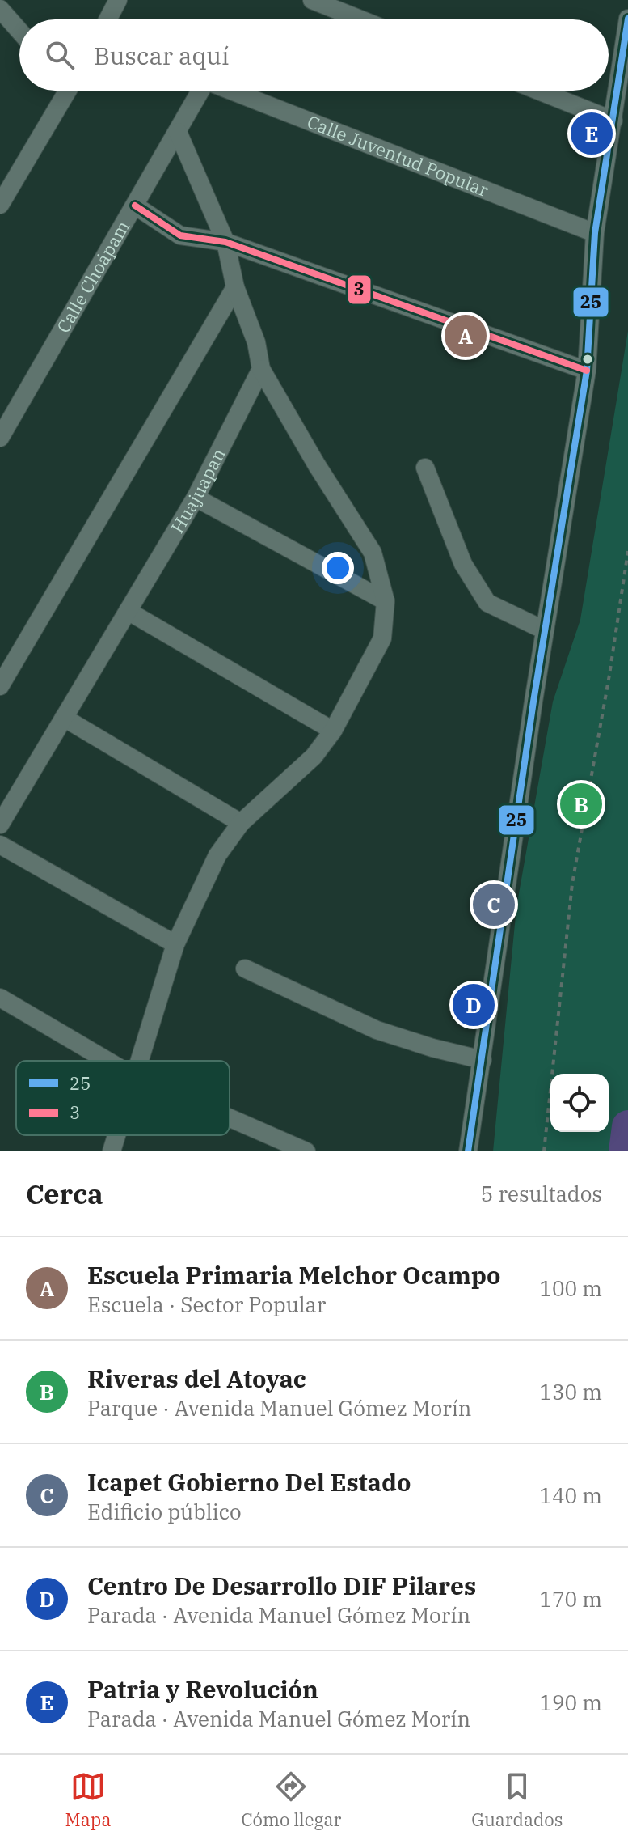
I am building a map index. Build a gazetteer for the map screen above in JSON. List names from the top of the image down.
{
  "streets": {
    "street": ["Calle Juventud Popular", "Calle Choápam", "Huajuapan"]
  },
  "lines": ["transit line 25", "transit line 3"],
  "legend": ["25", "3"],
  "page": {
    "search": "Buscar aquí",
    "pins": [
      "E",
      "A",
      "B",
      "C",
      "D"
    ],
    "heading": ["Cerca", "5 resultados"],
    "list": [
      {
        "mark": "A",
        "name": "Escuela Primaria Melchor Ocampo",
        "note": "Escuela · Sector Popular",
        "value": "100 m"
      },
      {
        "mark": "B",
        "name": "Riveras del Atoyac",
        "note": "Parque · Avenida Manuel Gómez Morín",
        "value": "130 m"
      },
      {
        "mark": "C",
        "name": "Icapet Gobierno Del Estado",
        "note": "Edificio público",
        "value": "140 m"
      },
      {
        "mark": "D",
        "name": "Centro De Desarrollo DIF Pilares",
        "note": "Parada · Avenida Manuel Gómez Morín",
        "value": "170 m"
      },
      {
        "mark": "E",
        "name": "Patria y Revolución",
        "note": "Parada · Avenida Manuel Gómez Morín",
        "value": "190 m"
      }
    ],
    "nav": ["Mapa", "Cómo llegar", "Guardados"]
  }
}
